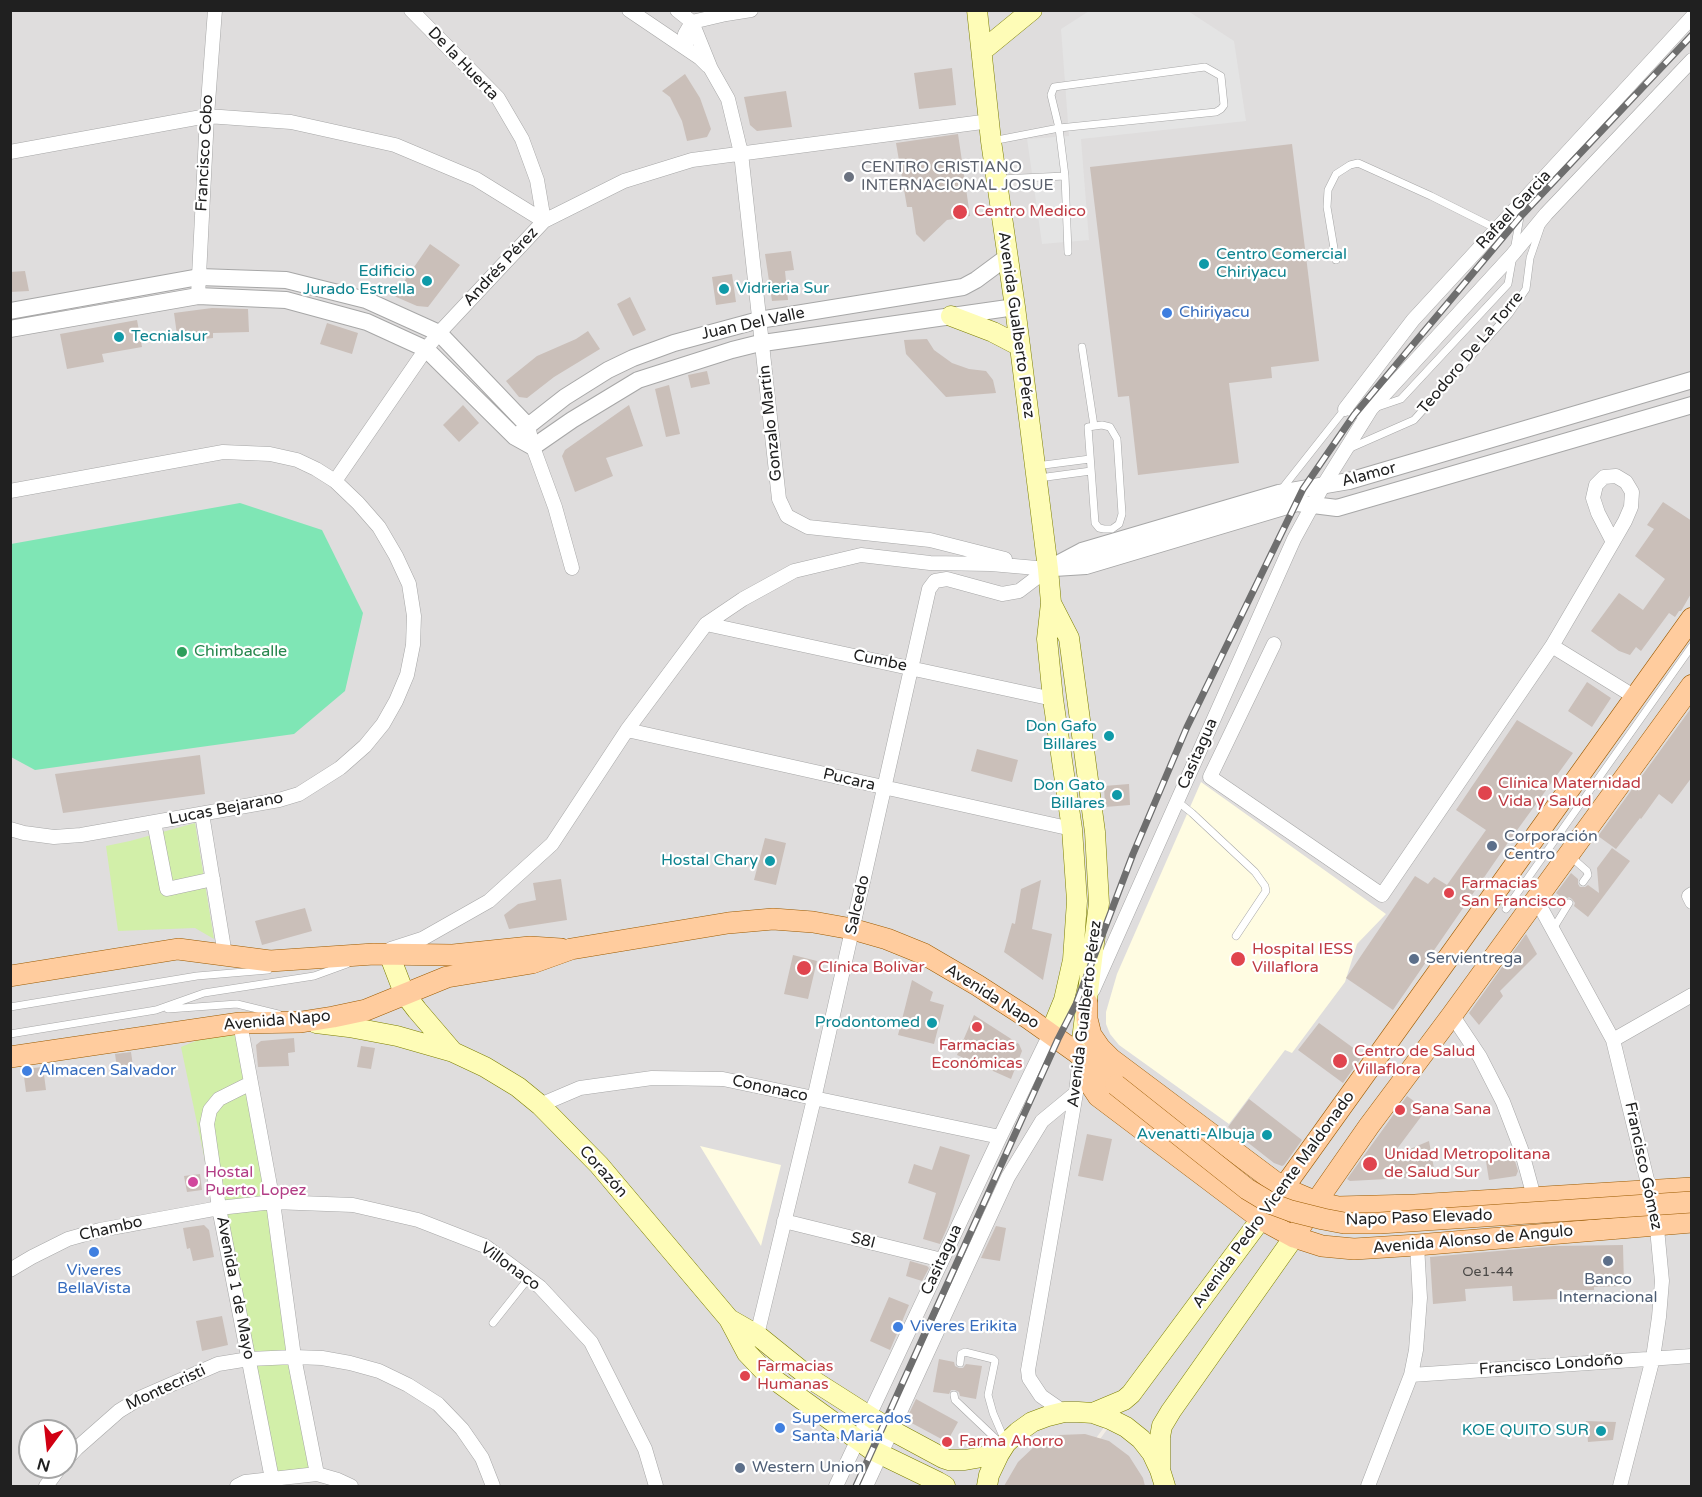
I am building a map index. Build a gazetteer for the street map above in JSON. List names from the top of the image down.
{
  "streets": {
    "main road": [
      "Avenida Gualberto Pérez",
      "Avenida Napo",
      "Corazón",
      "Avenida Pedro Vicente Maldonado",
      "Napo Paso Elevado",
      "Avenida Alonso de Angulo"
    ],
    "street": [
      "De la Huerta",
      "Francisco Cobo",
      "Rafael Garcia",
      "Andrés Pérez",
      "Juan Del Valle",
      "Teodoro De La Torre",
      "Gonzalo Martín",
      "Alamor",
      "Cumbe",
      "Casitagua",
      "Pucara",
      "Lucas Bejarano",
      "Salcedo",
      "Cononaco",
      "Francisco Gómez",
      "Chambo",
      "S8I",
      "Villonaco",
      "Avenida 1 de Mayo",
      "Francisco Londoño",
      "Montecristi"
    ]
  },
  "crossings": [
    ["De la Huerta", "Andrés Pérez"],
    ["Andrés Pérez", "Avenida Gualberto Pérez"],
    ["Andrés Pérez", "Gonzalo Martín"],
    ["Andrés Pérez", "Lucas Bejarano"],
    ["Juan Del Valle", "Avenida Gualberto Pérez"],
    ["Juan Del Valle", "Gonzalo Martín"],
    ["Avenida Gualberto Pérez", "Gonzalo Martín"],
    ["Avenida Gualberto Pérez", "Alamor"],
    ["Avenida Gualberto Pérez", "Cumbe"],
    ["Avenida Gualberto Pérez", "Casitagua"],
    ["Avenida Gualberto Pérez", "Pucara"],
    ["Avenida Gualberto Pérez", "Avenida Napo"],
    ["Avenida Gualberto Pérez", "Napo Paso Elevado"],
    ["Teodoro De La Torre", "Alamor"],
    ["Teodoro De La Torre", "Casitagua"],
    ["Gonzalo Martín", "Alamor"],
    ["Alamor", "Casitagua"],
    ["Alamor", "Salcedo"],
    ["Cumbe", "Salcedo"],
    ["Casitagua", "Avenida Napo"],
    ["Casitagua", "Cononaco"],
    ["Casitagua", "Corazón"],
    ["Casitagua", "S8I"],
    ["Pucara", "Salcedo"],
    ["Salcedo", "Avenida Napo"],
    ["Salcedo", "Cononaco"],
    ["Salcedo", "Corazón"],
    ["Salcedo", "S8I"],
    ["Avenida Napo", "Corazón"],
    ["Avenida Napo", "Napo Paso Elevado"],
    ["Cononaco", "Corazón"],
    ["Francisco Gómez", "Avenida Pedro Vicente Maldonado"],
    ["Francisco Gómez", "Avenida Alonso de Angulo"],
    ["Francisco Gómez", "Francisco Londoño"],
    ["Avenida Pedro Vicente Maldonado", "Avenida Alonso de Angulo"],
    ["Chambo", "Villonaco"],
    ["Chambo", "Avenida 1 de Mayo"],
    ["Villonaco", "Avenida 1 de Mayo"],
    ["Avenida 1 de Mayo", "Montecristi"]
  ],
  "places": [
    "CENTRO CRISTIANO INTERNACIONAL JOSUE",
    "Centro Medico",
    "Centro Comercial Chiriyacu",
    "Edificio Jurado Estrella",
    "Vidrieria Sur",
    "Chiriyacu",
    "Tecnialsur",
    "Chimbacalle",
    "Don Gafo Billares",
    "Clínica Maternidad Vida y Salud",
    "Don Gato Billares",
    "Corporación Centro",
    "Hostal Chary",
    "Farmacias San Francisco",
    "Hospital IESS Villaflora",
    "Servientrega",
    "Clínica Bolivar",
    "Prodontomed",
    "Farmacias Económicas",
    "Centro de Salud Villaflora",
    "Almacen Salvador",
    "Sana Sana",
    "Avenatti-Albuja",
    "Unidad Metropolitana de Salud Sur",
    "Hostal Puerto Lopez",
    "Viveres BellaVista",
    "Banco Internacional",
    "Viveres Erikita",
    "Farmacias Humanas",
    "Supermercados Santa Maria",
    "KOE QUITO SUR",
    "Farma Ahorro",
    "Western Union"
  ],
  "house_numbers": ["Oe1-44"],
  "north": "bottom"
}
